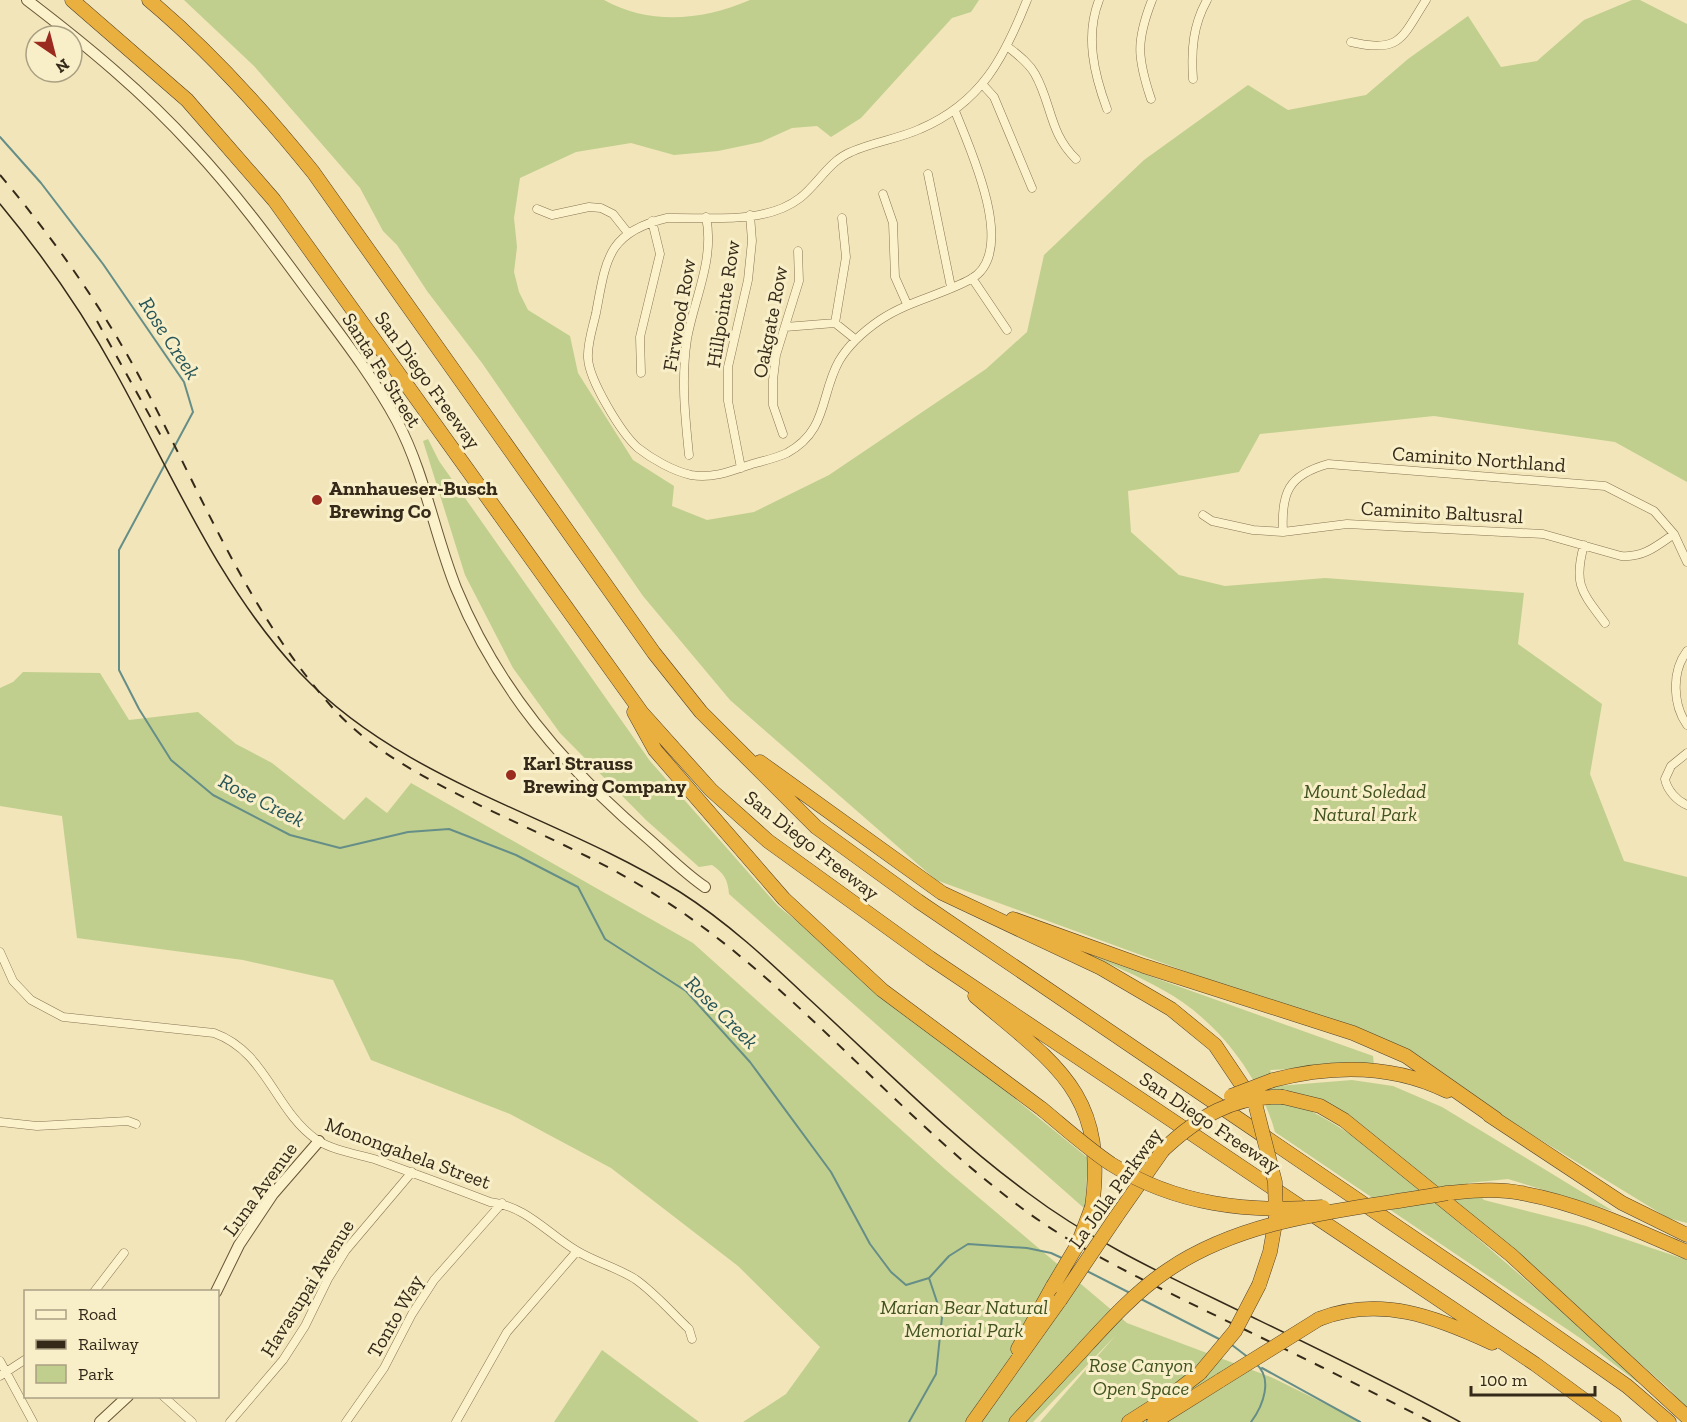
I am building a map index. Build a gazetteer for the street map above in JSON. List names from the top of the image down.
{
  "streets": {
    "highway": ["San Diego Freeway", "La Jolla Parkway"],
    "street": [
      "Hillpointe Row",
      "Firwood Row",
      "Oakgate Row",
      "Santa Fe Street",
      "Caminito Northland",
      "Caminito Baltusral",
      "Monongahela Street",
      "Luna Avenue",
      "Havasupai Avenue",
      "Tonto Way"
    ]
  },
  "crossings": [
    ["Caminito Northland", "Caminito Baltusral"],
    ["Monongahela Street", "Luna Avenue"],
    ["Monongahela Street", "Havasupai Avenue"],
    ["Monongahela Street", "Tonto Way"]
  ],
  "water": ["Rose Creek"],
  "parks": ["Mount Soledad Natural Park", "Marian Bear Natural Memorial Park", "Rose Canyon Open Space"],
  "places": ["Annhaueser-Busch Brewing Co", "Karl Strauss Brewing Company"],
  "legend": ["Road", "Railway", "Park"],
  "scale_bar": "100 m",
  "north": "bottom right"
}
